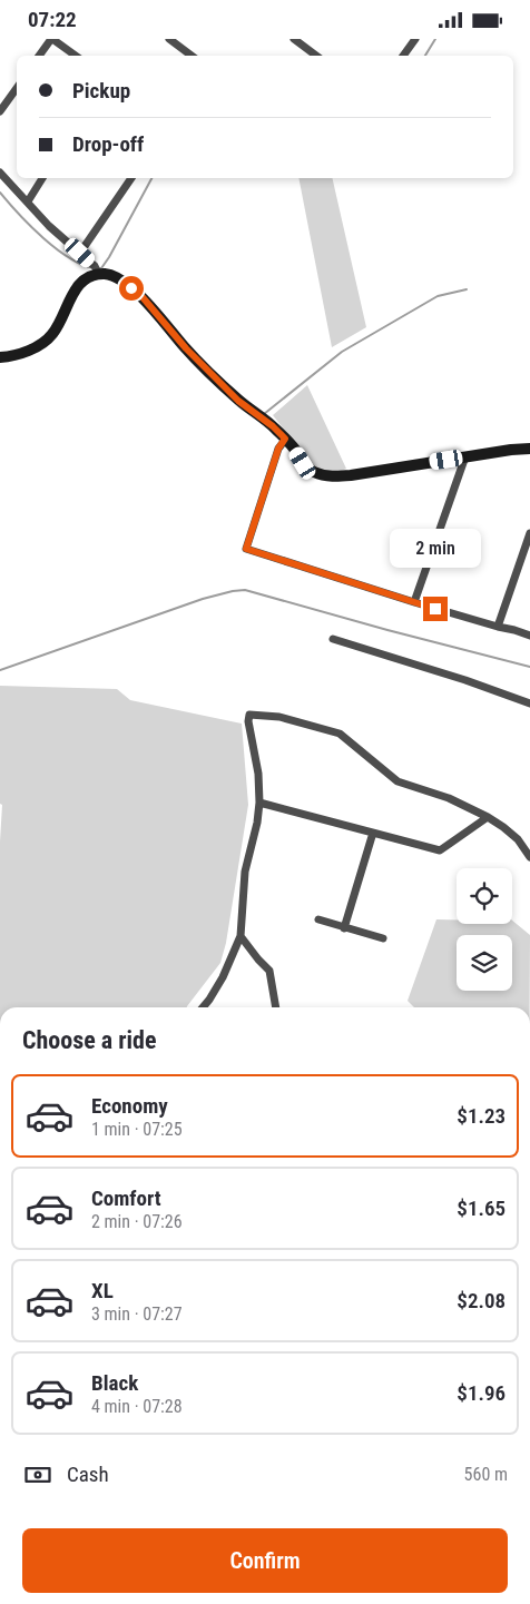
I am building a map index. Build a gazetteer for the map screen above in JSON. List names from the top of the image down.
{
  "page": {
    "status": "07:22",
    "banner": ["Pickup", "Drop-off"],
    "bubble": "2 min",
    "heading": "Choose a ride",
    "list": [
      {
        "name": "Economy",
        "note": "1 min · 07:25",
        "value": "$1.23"
      },
      {
        "name": "Comfort",
        "note": "2 min · 07:26",
        "value": "$1.65"
      },
      {
        "name": "XL",
        "note": "3 min · 07:27",
        "value": "$2.08"
      },
      {
        "name": "Black",
        "note": "4 min · 07:28",
        "value": "$1.96"
      }
    ],
    "pay": ["Cash", "560 m"],
    "buttons": "Confirm"
  }
}
